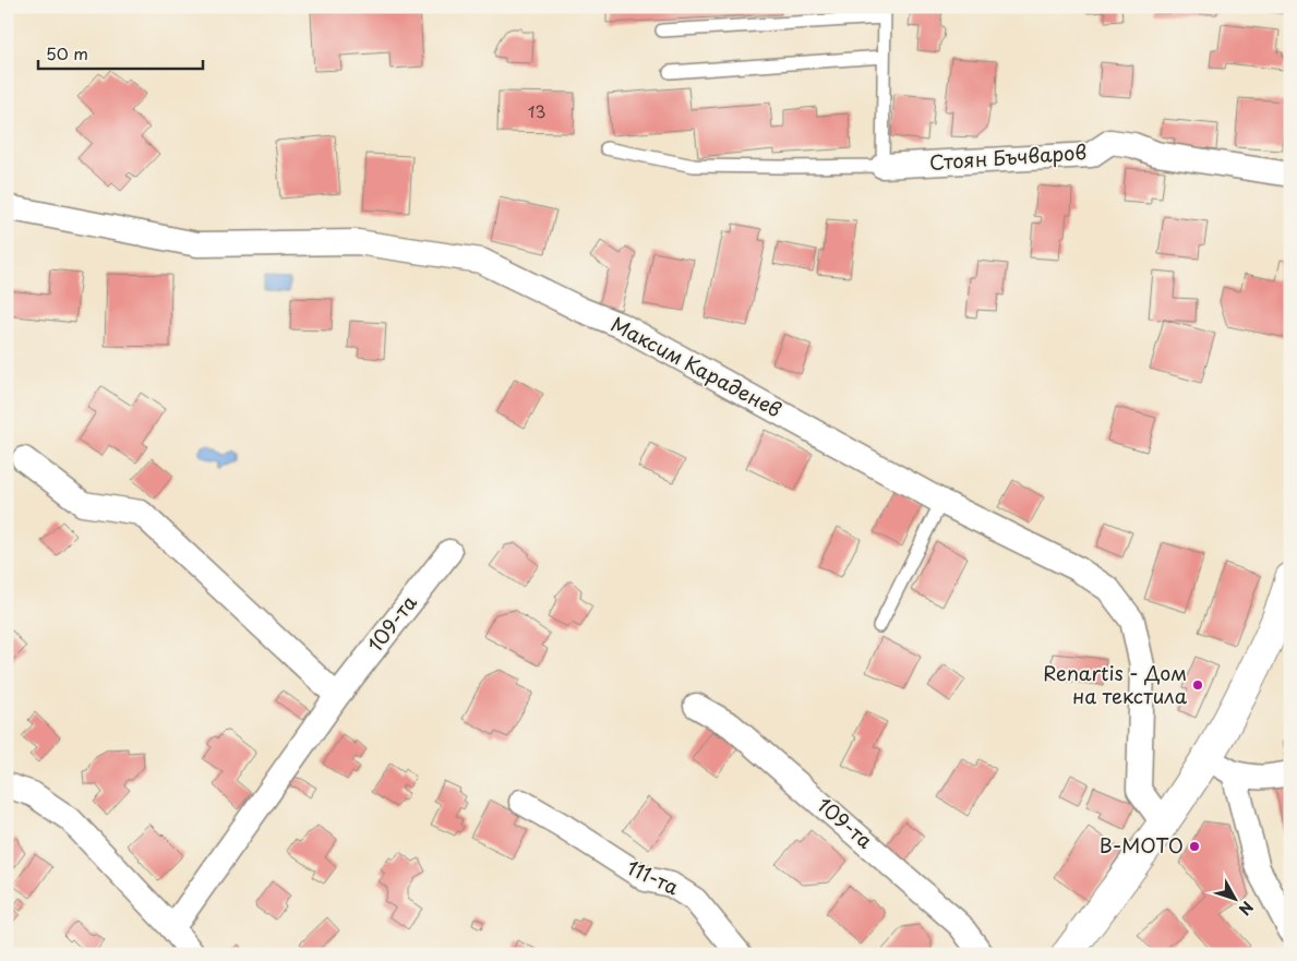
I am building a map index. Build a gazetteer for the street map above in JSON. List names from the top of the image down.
{
  "streets": {
    "street": [
      "Стоян Бъчваров",
      "Максим Караденев",
      "109-та",
      "111-та"
    ]
  },
  "places": ["Renartis - Дом на текстила", "В-МОТО"],
  "house_numbers": ["13"],
  "scale_bar": "50 m",
  "north": "bottom right"
}
